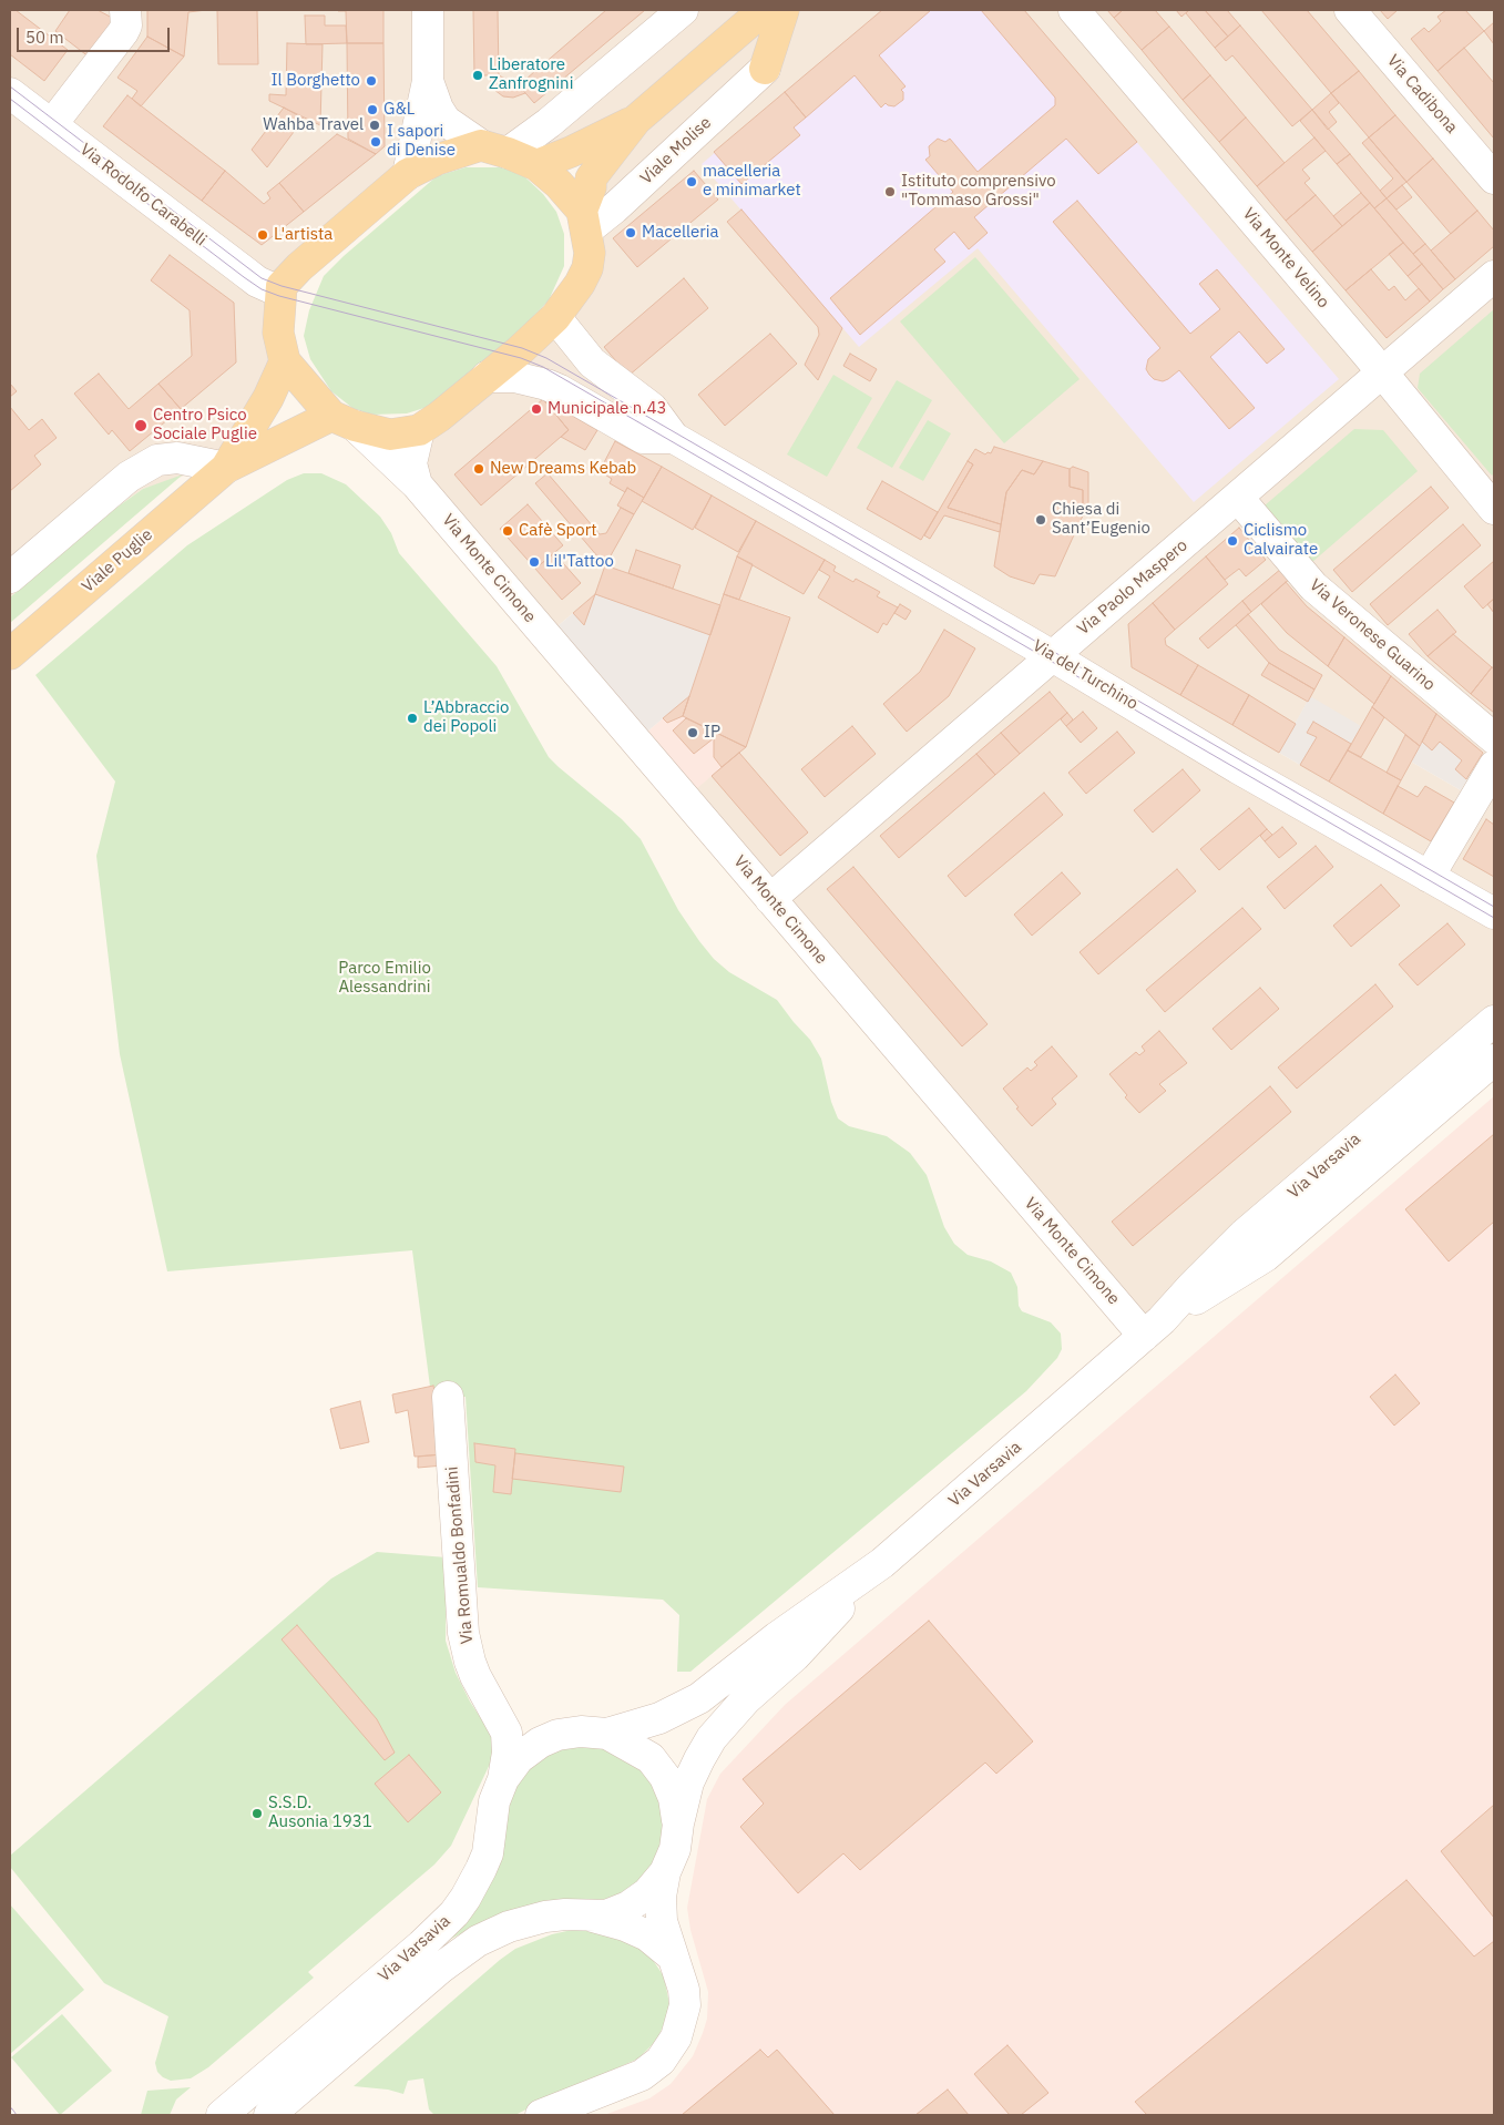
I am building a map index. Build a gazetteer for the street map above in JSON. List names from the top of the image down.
{
  "streets": {
    "main road": ["Viale Puglie"],
    "street": [
      "Via Cadibona",
      "Viale Molise",
      "Via Rodolfo Carabelli",
      "Via Monte Velino",
      "Via Monte Cimone",
      "Via Paolo Maspero",
      "Via Veronese Guarino",
      "Via del Turchino",
      "Via Varsavia",
      "Via Romualdo Bonfadini"
    ]
  },
  "crossings": [
    ["Via Monte Velino", "Via Paolo Maspero"],
    ["Viale Puglie", "Via Monte Cimone"],
    ["Via Monte Cimone", "Via Paolo Maspero"],
    ["Via Monte Cimone", "Via Varsavia"],
    ["Via Paolo Maspero", "Via Veronese Guarino"],
    ["Via Paolo Maspero", "Via del Turchino"],
    ["Via Varsavia", "Via Romualdo Bonfadini"]
  ],
  "parks": ["Parco Emilio Alessandrini"],
  "places": [
    "Liberatore Zanfrognini",
    "Il Borghetto",
    "G&L",
    "Wahba Travel",
    "I sapori di Denise",
    "macelleria e minimarket",
    "Istituto comprensivo \"Tommaso Grossi\"",
    "Macelleria",
    "L'artista",
    "Municipale n.43",
    "Centro Psico Sociale Puglie",
    "New Dreams Kebab",
    "Chiesa di Sant’Eugenio",
    "Cafè Sport",
    "Ciclismo Calvairate",
    "Lil'Tattoo",
    "L’Abbraccio dei Popoli",
    "IP",
    "S.S.D. Ausonia 1931"
  ],
  "scale_bar": "50 m"
}
